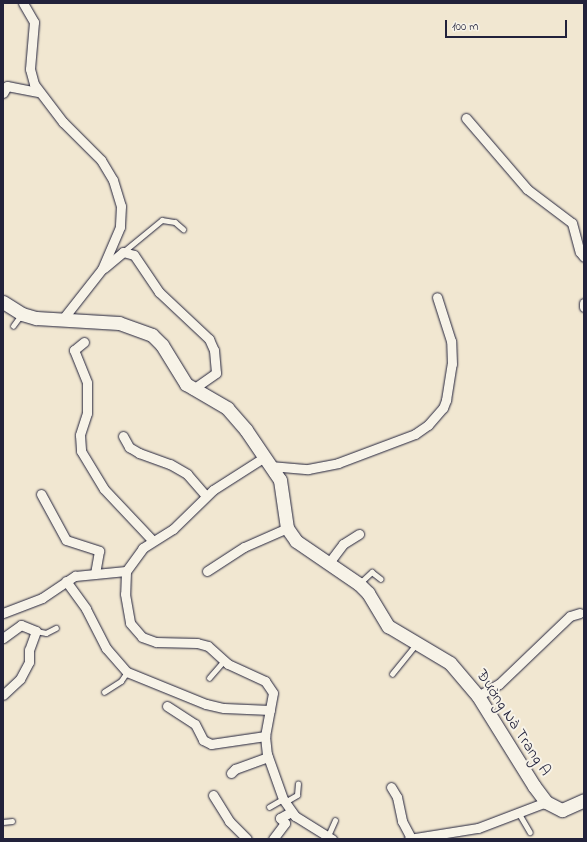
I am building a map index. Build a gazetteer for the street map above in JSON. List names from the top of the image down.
{
  "streets": {
    "street": ["Đường Nà Trang A"]
  },
  "scale_bar": "100 m"
}
